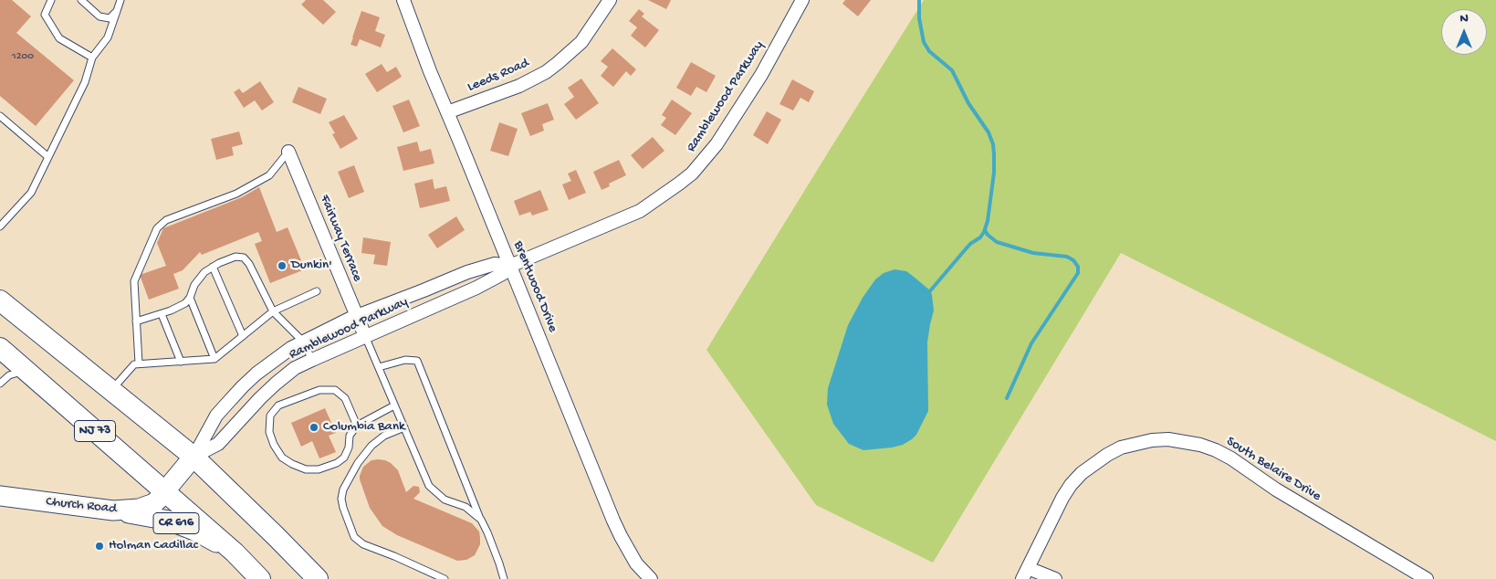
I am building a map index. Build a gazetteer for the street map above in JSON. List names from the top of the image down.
{
  "streets": {
    "highway": ["NJ 73"],
    "main road": ["Church Road", "CR 616"],
    "street": [
      "Leeds Road",
      "Ramblewood Parkway",
      "Fairway Terrace",
      "Brentwood Drive",
      "South Belaire Drive"
    ]
  },
  "crossings": [
    ["Leeds Road", "Brentwood Drive"],
    ["Ramblewood Parkway", "Fairway Terrace"],
    ["Ramblewood Parkway", "Brentwood Drive"],
    ["Ramblewood Parkway", "Church Road"],
    ["NJ 73", "Church Road"],
    ["NJ 73", "CR 616"],
    ["Church Road", "CR 616"]
  ],
  "places": ["Dunkin'", "Columbia Bank", "Holman Cadillac"],
  "house_numbers": ["1200"],
  "north": "top"
}
